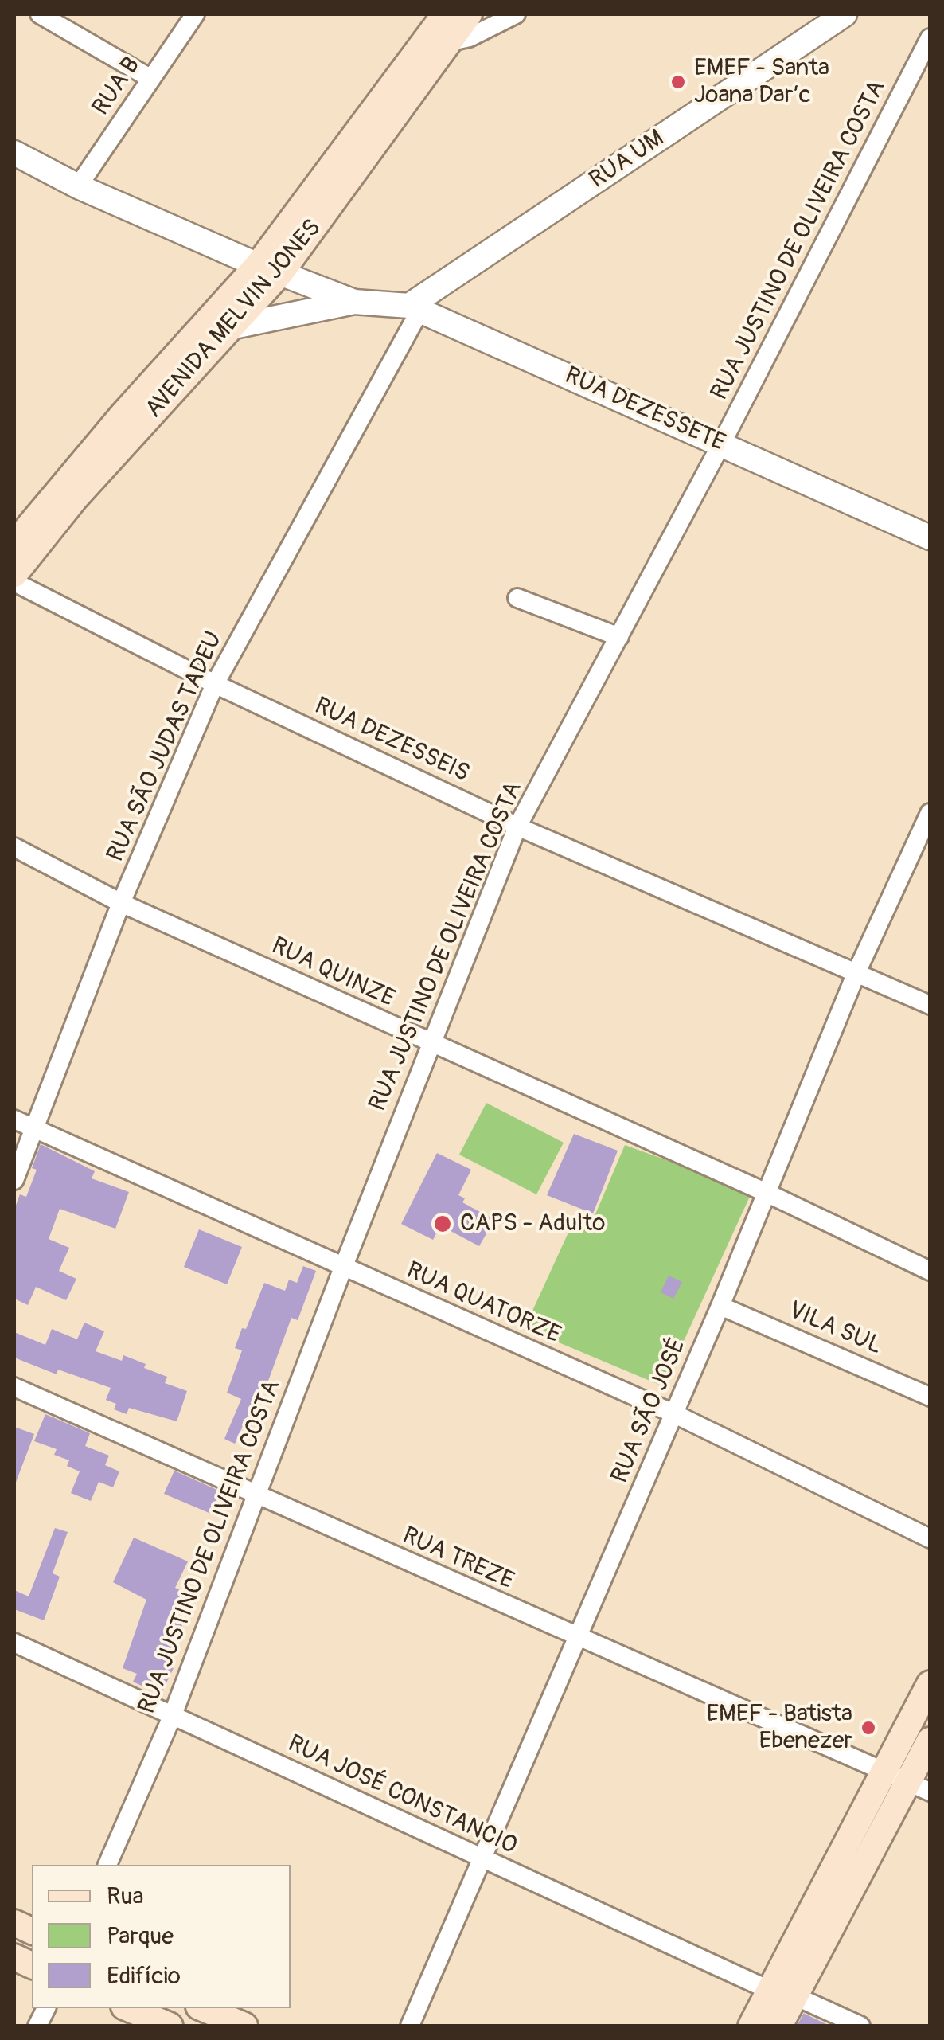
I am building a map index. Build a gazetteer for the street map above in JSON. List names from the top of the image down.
{
  "streets": {
    "main road": ["AVENIDA MELVIN JONES"],
    "street": [
      "RUA B",
      "RUA UM",
      "RUA JUSTINO DE OLIVEIRA COSTA",
      "RUA DEZESSETE",
      "RUA DEZESSEIS",
      "RUA SÃO JUDAS TADEU",
      "RUA QUINZE",
      "RUA QUATORZE",
      "VILA SUL",
      "RUA SÃO JOSÉ",
      "RUA TREZE",
      "RUA JOSÉ CONSTANCIO"
    ]
  },
  "crossings": [
    ["RUA B", "RUA DEZESSETE"],
    ["RUA UM", "RUA DEZESSETE"],
    ["RUA UM", "RUA SÃO JUDAS TADEU"],
    ["RUA JUSTINO DE OLIVEIRA COSTA", "RUA DEZESSETE"],
    ["RUA JUSTINO DE OLIVEIRA COSTA", "RUA DEZESSEIS"],
    ["RUA JUSTINO DE OLIVEIRA COSTA", "RUA QUINZE"],
    ["RUA JUSTINO DE OLIVEIRA COSTA", "RUA QUATORZE"],
    ["RUA JUSTINO DE OLIVEIRA COSTA", "RUA TREZE"],
    ["RUA JUSTINO DE OLIVEIRA COSTA", "RUA JOSÉ CONSTANCIO"],
    ["AVENIDA MELVIN JONES", "RUA DEZESSETE"],
    ["RUA DEZESSETE", "RUA SÃO JUDAS TADEU"],
    ["RUA DEZESSEIS", "RUA SÃO JUDAS TADEU"],
    ["RUA DEZESSEIS", "RUA SÃO JOSÉ"],
    ["RUA SÃO JUDAS TADEU", "RUA QUINZE"],
    ["RUA SÃO JUDAS TADEU", "RUA QUATORZE"],
    ["RUA QUINZE", "RUA SÃO JOSÉ"],
    ["RUA QUATORZE", "RUA SÃO JOSÉ"],
    ["VILA SUL", "RUA SÃO JOSÉ"],
    ["RUA SÃO JOSÉ", "RUA TREZE"],
    ["RUA SÃO JOSÉ", "RUA JOSÉ CONSTANCIO"]
  ],
  "places": ["EMEF - Santa Joana Dar’c", "CAPS - Adulto", "EMEF - Batista Ebenezer"],
  "legend": ["Rua", "Parque", "Edifício"]
}
